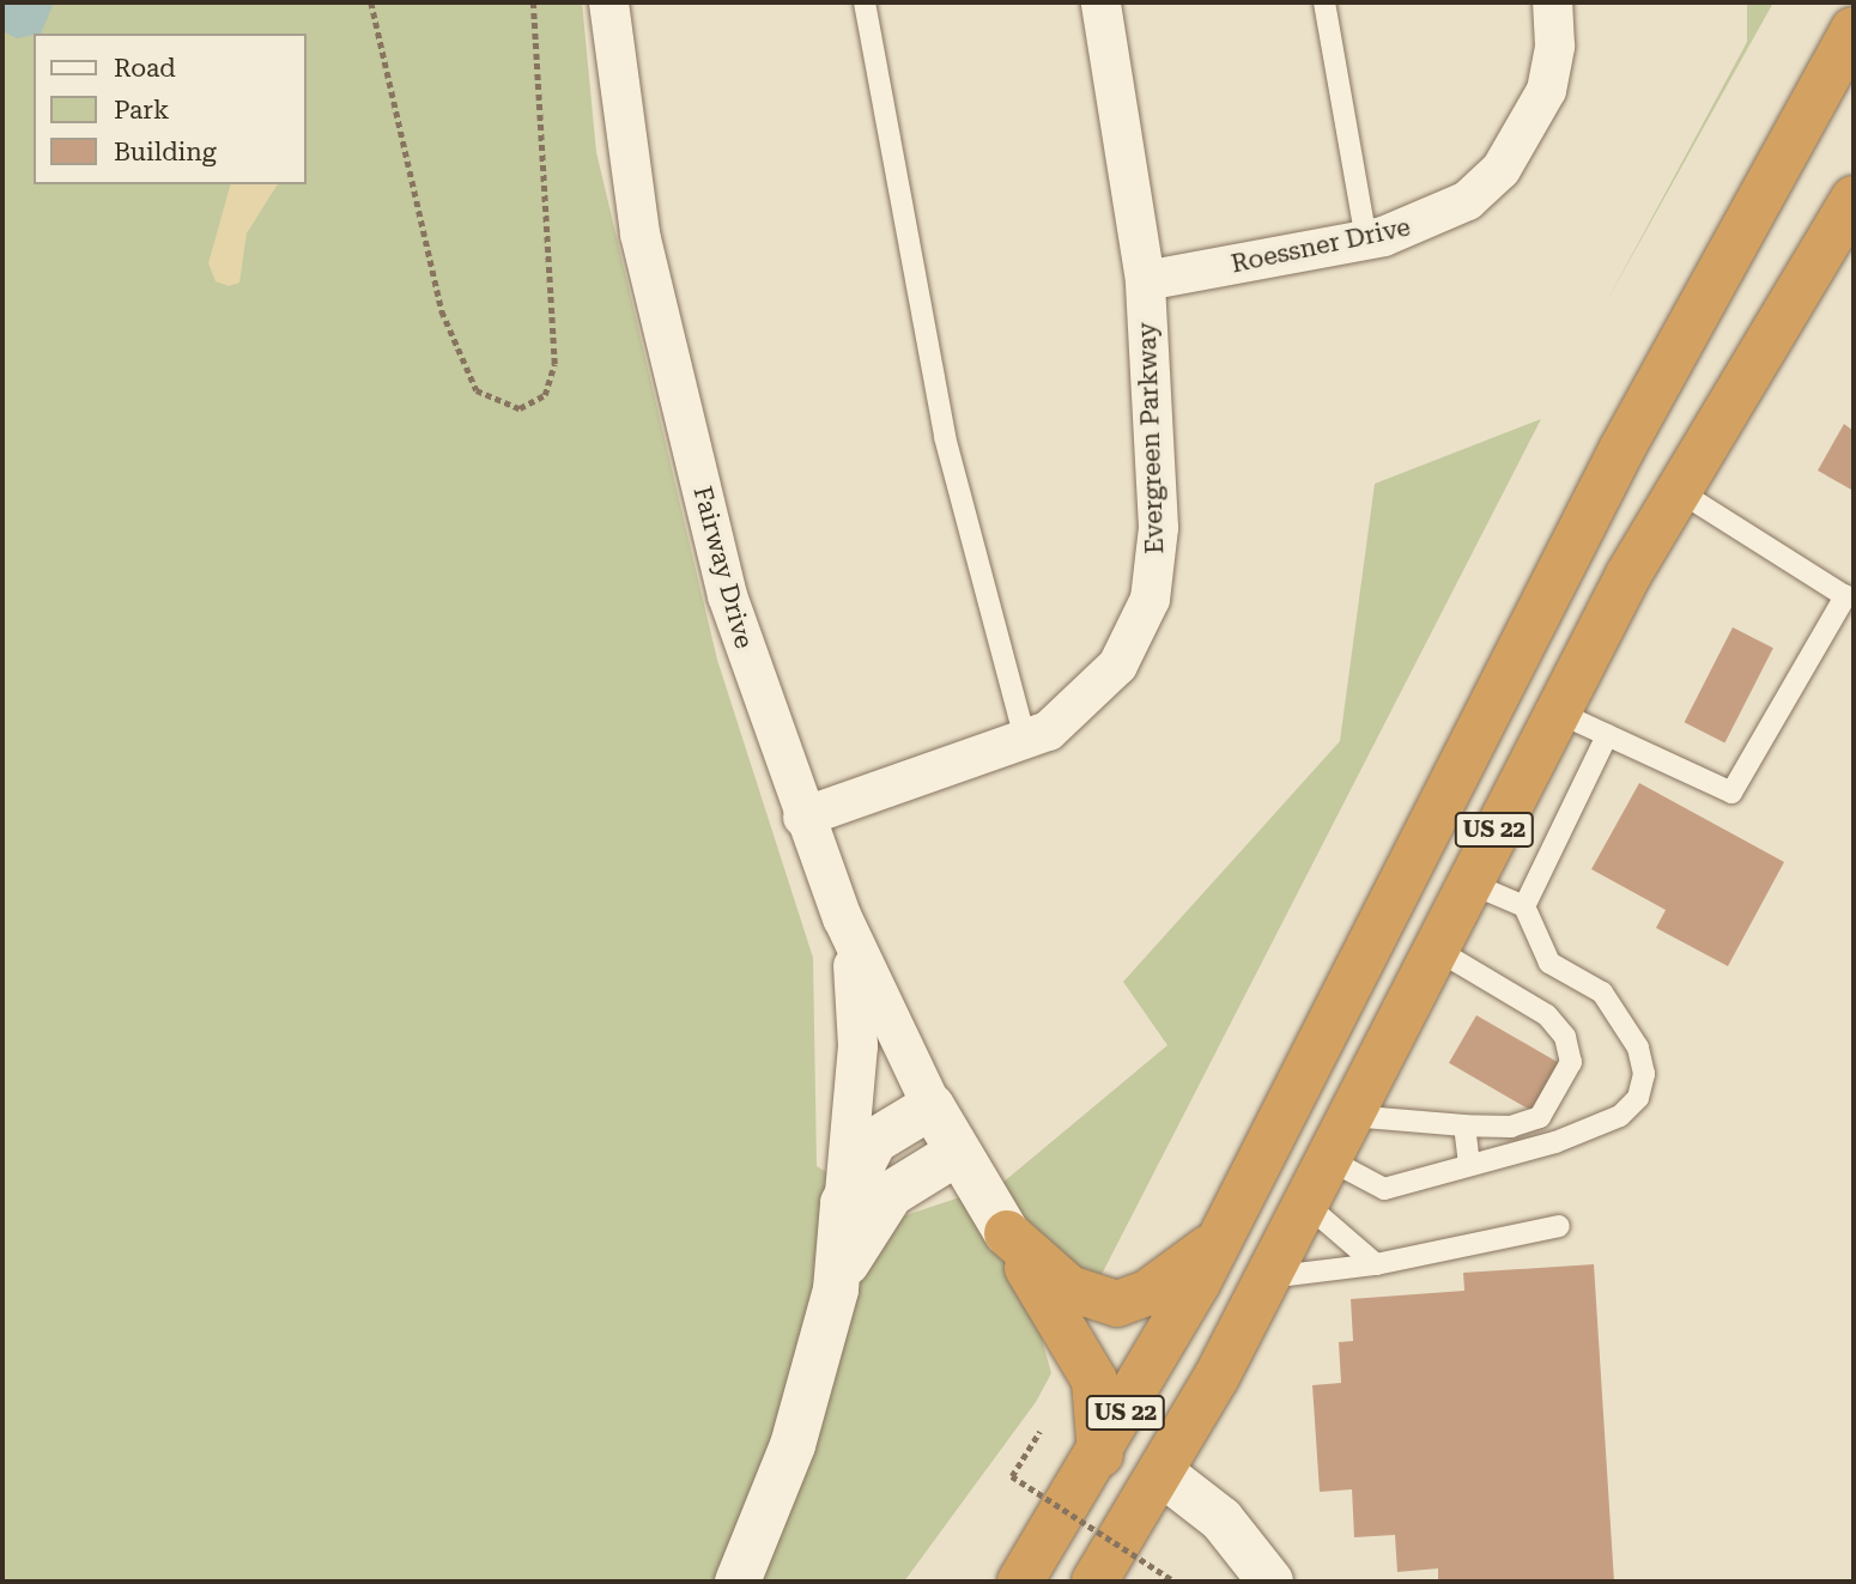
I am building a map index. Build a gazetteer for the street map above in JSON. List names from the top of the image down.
{
  "streets": {
    "highway": ["US 22"],
    "street": ["Roessner Drive", "Evergreen Parkway", "Fairway Drive"]
  },
  "crossings": [
    ["Roessner Drive", "Evergreen Parkway"],
    ["Evergreen Parkway", "Fairway Drive"]
  ],
  "legend": ["Road", "Park", "Building"]
}
